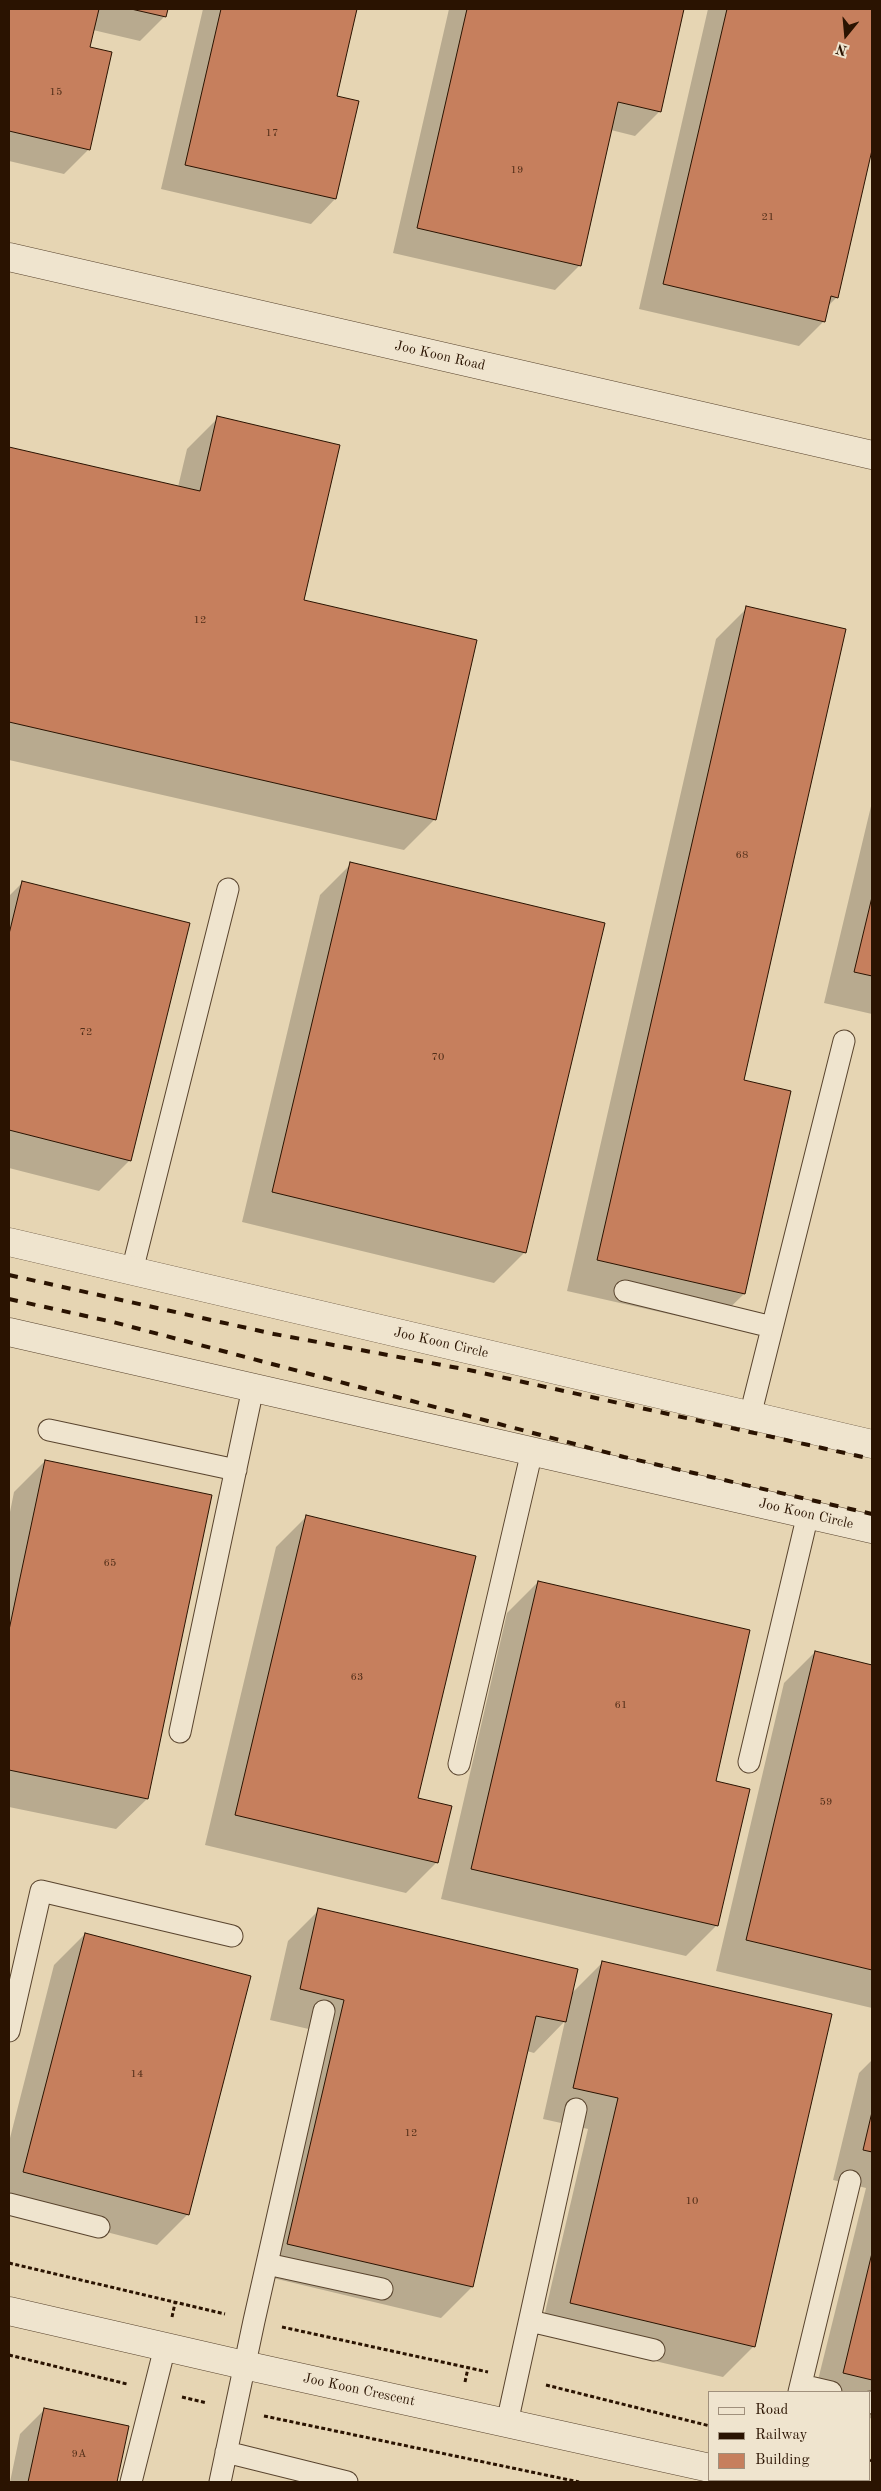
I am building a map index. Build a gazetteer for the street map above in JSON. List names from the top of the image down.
{
  "streets": {
    "street": ["Joo Koon Road", "Joo Koon Circle", "Joo Koon Crescent"]
  },
  "house_numbers": [
    "15",
    "17",
    "19",
    "21",
    "12",
    "68",
    "72",
    "70",
    "65",
    "63",
    "61",
    "59",
    "14",
    "12",
    "10",
    "9A"
  ],
  "legend": ["Road", "Railway", "Building"],
  "north": "bottom"
}
